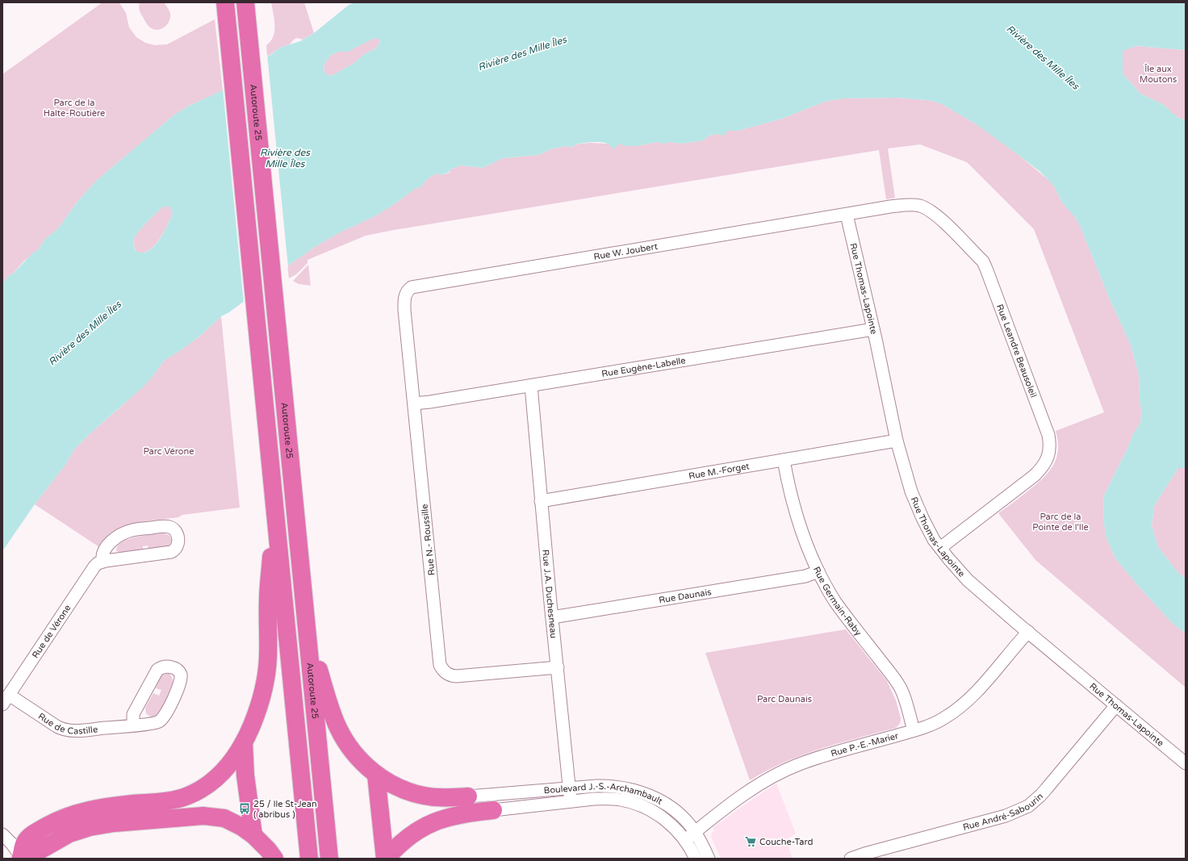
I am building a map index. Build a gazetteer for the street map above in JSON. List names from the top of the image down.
{
  "streets": {
    "highway": ["Autoroute 25"],
    "street": [
      "Rue W. Joubert",
      "Rue Thomas-Lapointe",
      "Rue Leandre Beausoleil",
      "Rue Eugène-Labelle",
      "Rue M.-Forget",
      "Rue N.- Roussille",
      "Rue J.A. Duchesneau",
      "Rue Daunais",
      "Rue Germain-Raby",
      "Rue de Vérone",
      "Rue de Castille",
      "Rue P.-E.-Marier",
      "Boulevard J.-S.-Archambault",
      "Rue André-Sabourin"
    ]
  },
  "crossings": [
    ["Rue W. Joubert", "Rue Thomas-Lapointe"],
    ["Rue W. Joubert", "Rue Leandre Beausoleil"],
    ["Rue W. Joubert", "Rue N.- Roussille"],
    ["Rue Thomas-Lapointe", "Rue Leandre Beausoleil"],
    ["Rue Thomas-Lapointe", "Rue Eugène-Labelle"],
    ["Rue Thomas-Lapointe", "Rue M.-Forget"],
    ["Rue Thomas-Lapointe", "Rue P.-E.-Marier"],
    ["Rue Thomas-Lapointe", "Rue André-Sabourin"],
    ["Rue Eugène-Labelle", "Rue N.- Roussille"],
    ["Rue Eugène-Labelle", "Rue J.A. Duchesneau"],
    ["Rue M.-Forget", "Rue J.A. Duchesneau"],
    ["Rue M.-Forget", "Rue Germain-Raby"],
    ["Rue N.- Roussille", "Rue J.A. Duchesneau"],
    ["Rue J.A. Duchesneau", "Rue Daunais"],
    ["Rue J.A. Duchesneau", "Boulevard J.-S.-Archambault"],
    ["Rue Daunais", "Rue Germain-Raby"],
    ["Rue Germain-Raby", "Rue P.-E.-Marier"],
    ["Rue de Vérone", "Rue de Castille"],
    ["Rue P.-E.-Marier", "Boulevard J.-S.-Archambault"]
  ],
  "water": ["Rivière des Mille Îles"],
  "parks": [
    "Île aux Moutons",
    "Parc de la Halte-Routière",
    "Parc Vérone",
    "Parc de la Pointe de l'Ile",
    "Parc Daunais"
  ],
  "places": {
    "bus stop": ["25 / Ile St-Jean ( abribus )"],
    "supermarket": ["Couche-Tard"]
  }
}
